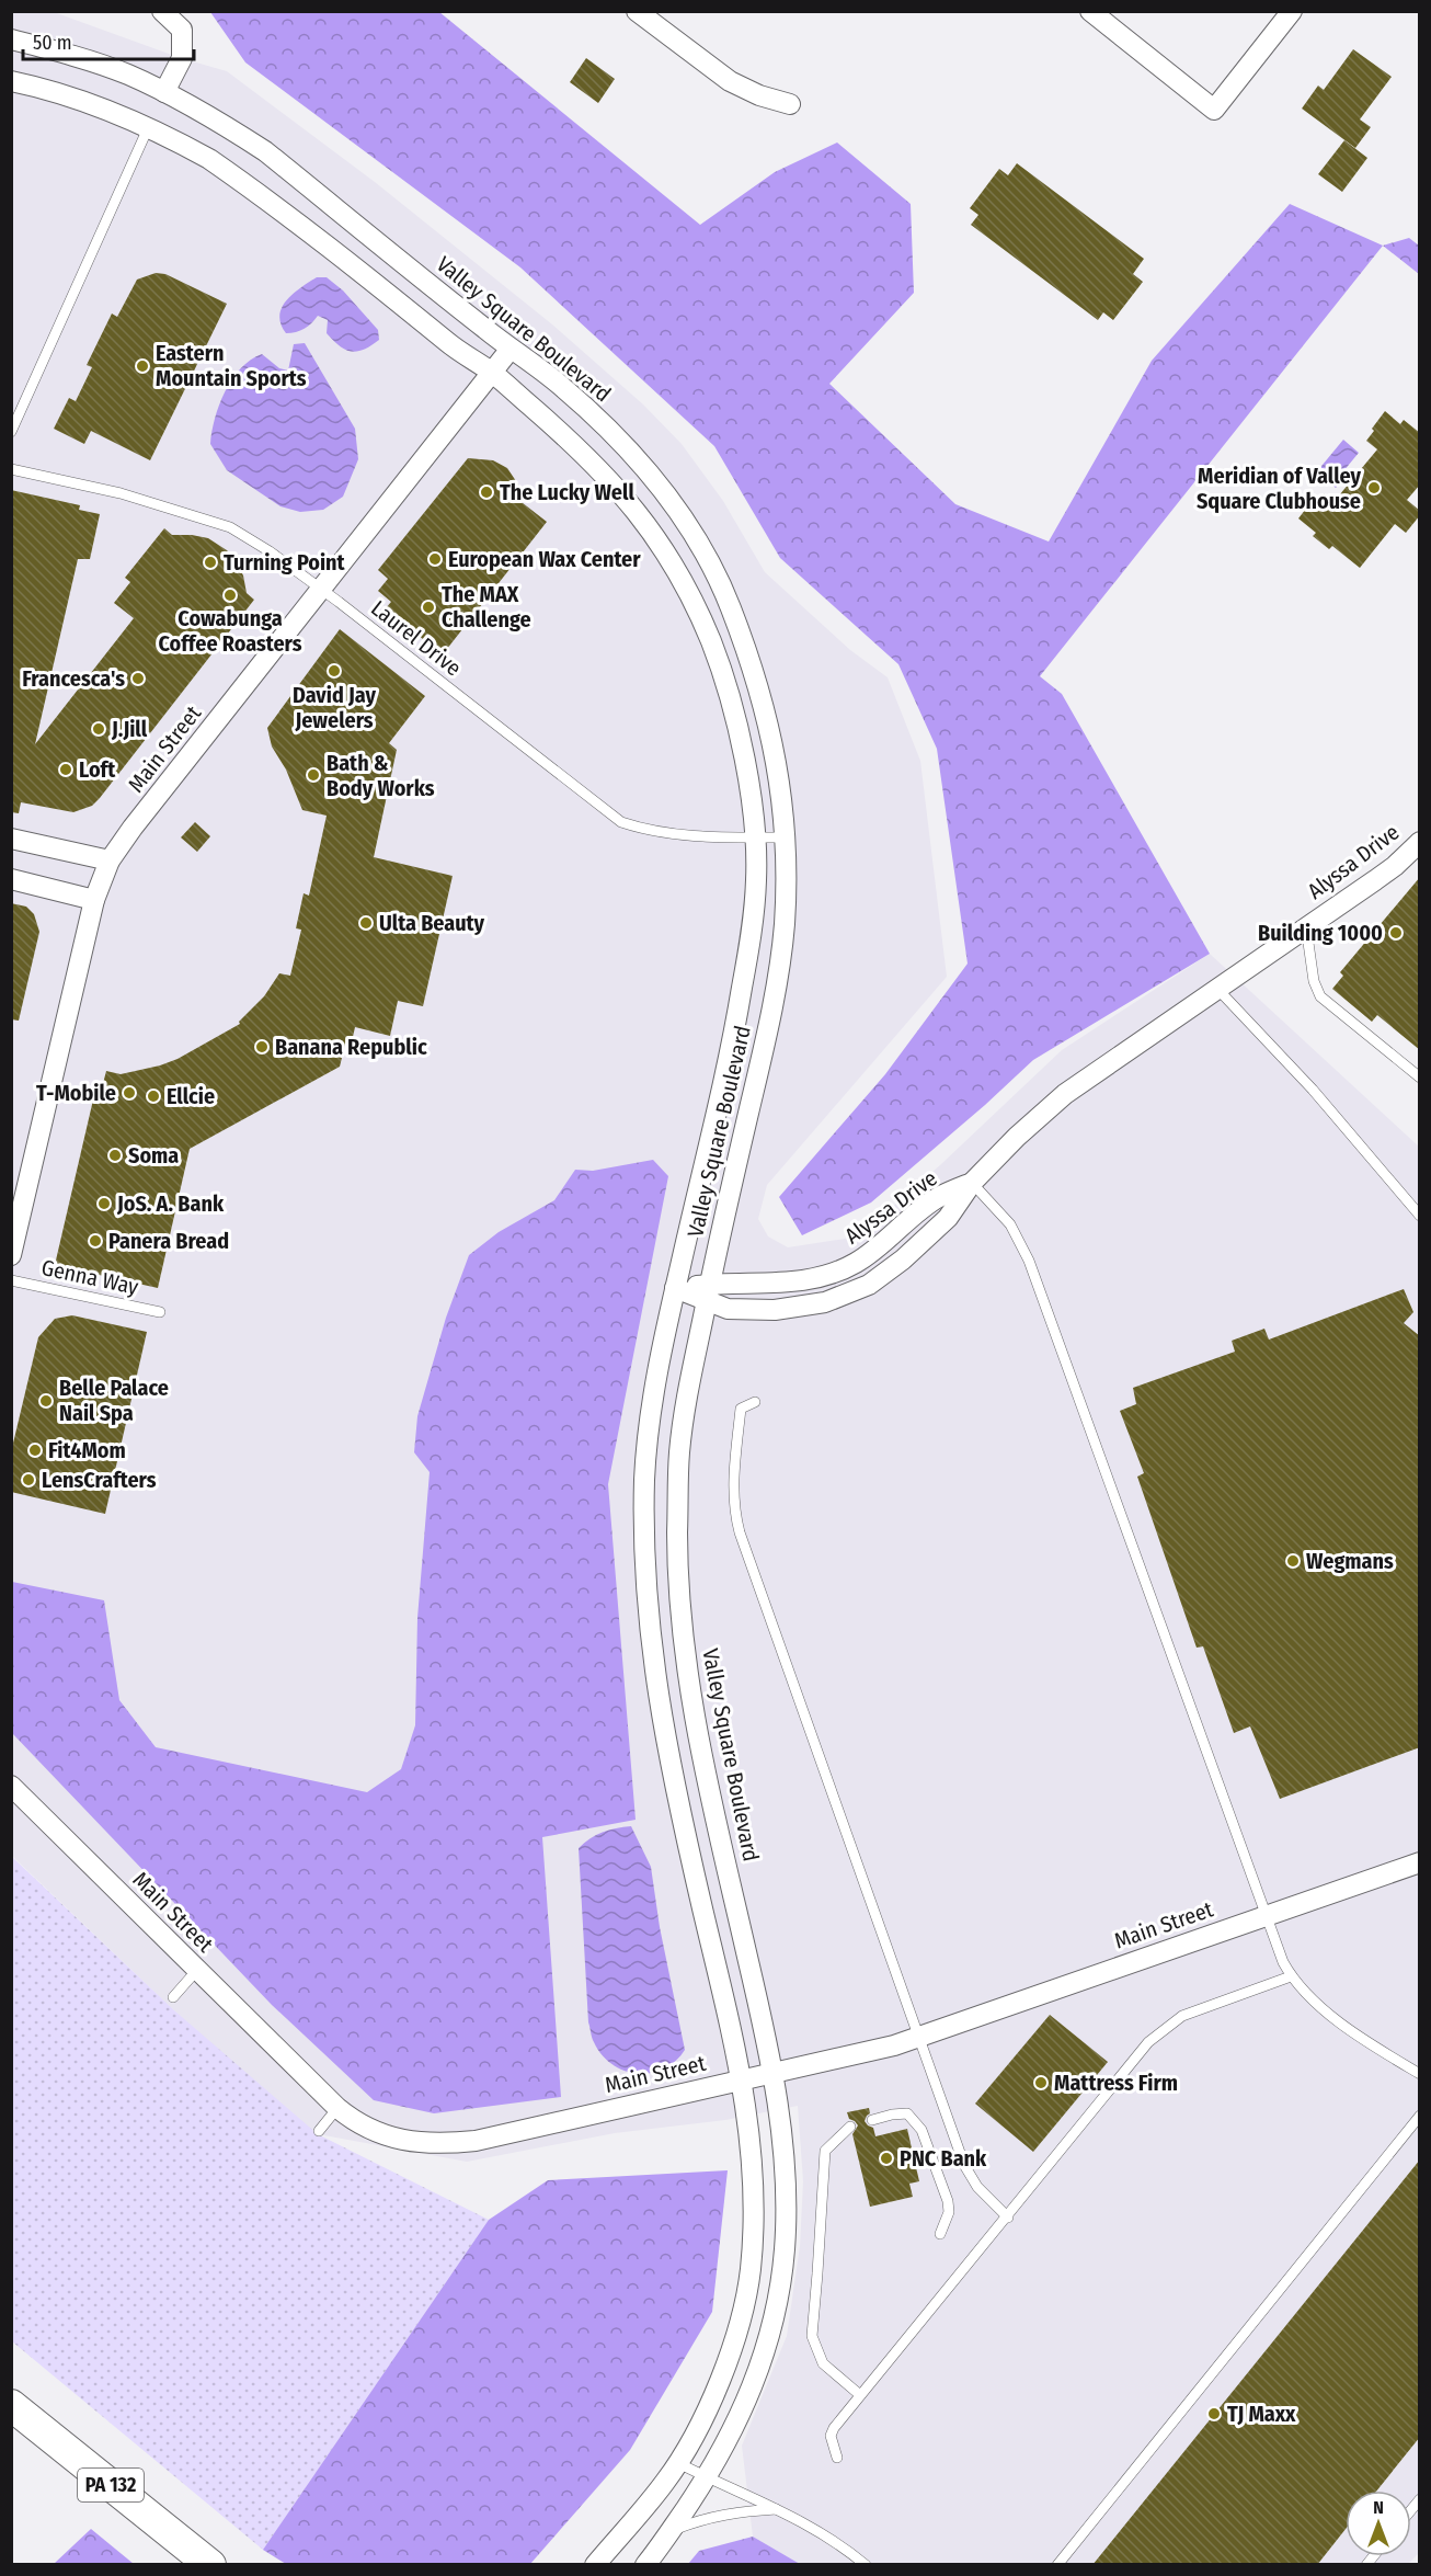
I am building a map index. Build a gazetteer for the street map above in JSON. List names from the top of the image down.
{
  "streets": {
    "main road": ["PA 132"],
    "street": ["Valley Square Boulevard", "Main Street", "Alyssa Drive"],
    "lane": ["Laurel Drive", "Genna Way"]
  },
  "crossings": [
    ["Valley Square Boulevard", "Laurel Drive"],
    ["Valley Square Boulevard", "Main Street"],
    ["Valley Square Boulevard", "Alyssa Drive"],
    ["Laurel Drive", "Main Street"]
  ],
  "places": [
    "Eastern Mountain Sports",
    "Meridian of Valley Square Clubhouse",
    "The Lucky Well",
    "European Wax Center",
    "Turning Point",
    "Cowabunga Coffee Roasters",
    "The MAX Challenge",
    "David Jay Jewelers",
    "Francesca's",
    "J.Jill",
    "Loft",
    "Bath & Body Works",
    "Ulta Beauty",
    "Building 1000",
    "Banana Republic",
    "T-Mobile",
    "Ellcie",
    "Soma",
    "JoS. A. Bank",
    "Panera Bread",
    "Belle Palace Nail Spa",
    "Fit4Mom",
    "LensCrafters",
    "Wegmans",
    "Mattress Firm",
    "PNC Bank",
    "TJ Maxx"
  ],
  "scale_bar": "50 m",
  "north": "top"
}
